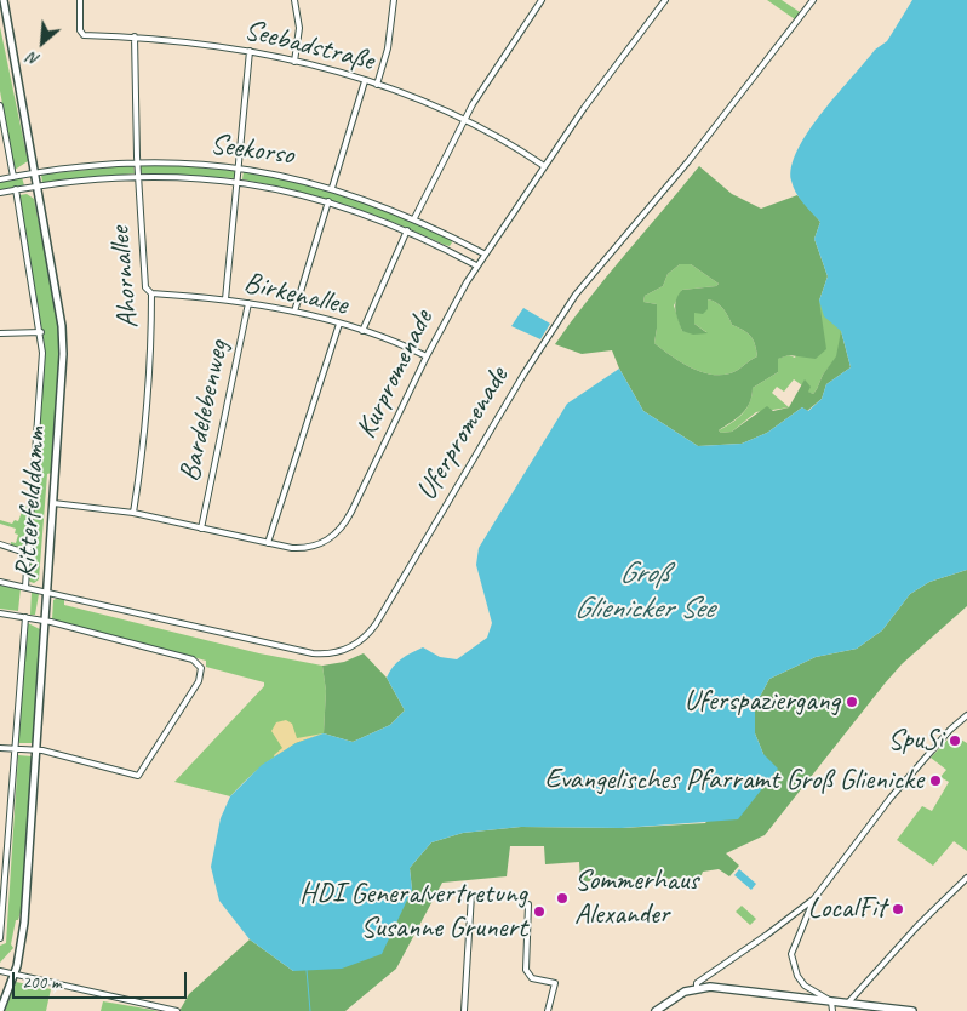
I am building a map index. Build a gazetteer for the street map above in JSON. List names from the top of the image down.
{
  "streets": {
    "main road": ["Ritterfelddamm"],
    "street": [
      "Seebadstraße",
      "Seekorso",
      "Ahornallee",
      "Birkenallee",
      "Kurpromenade",
      "Bardelebenweg",
      "Uferpromenade"
    ]
  },
  "crossings": [
    ["Seebadstraße", "Ahornallee"],
    ["Seebadstraße", "Kurpromenade"],
    ["Seebadstraße", "Bardelebenweg"],
    ["Seekorso", "Ahornallee"],
    ["Seekorso", "Kurpromenade"],
    ["Seekorso", "Bardelebenweg"],
    ["Seekorso", "Ritterfelddamm"],
    ["Ahornallee", "Birkenallee"],
    ["Ahornallee", "Kurpromenade"],
    ["Birkenallee", "Kurpromenade"],
    ["Birkenallee", "Bardelebenweg"],
    ["Kurpromenade", "Bardelebenweg"],
    ["Kurpromenade", "Ritterfelddamm"],
    ["Uferpromenade", "Ritterfelddamm"]
  ],
  "water": ["Groß Glienicker See"],
  "places": [
    "Uferspaziergang",
    "SpuSi",
    "Evangelisches Pfarramt Groß Glienicke",
    "Sommerhaus Alexander",
    "LocalFit",
    "HDI Generalvertretung Susanne Grunert"
  ],
  "scale_bar": "200 m",
  "north": "bottom left"
}
